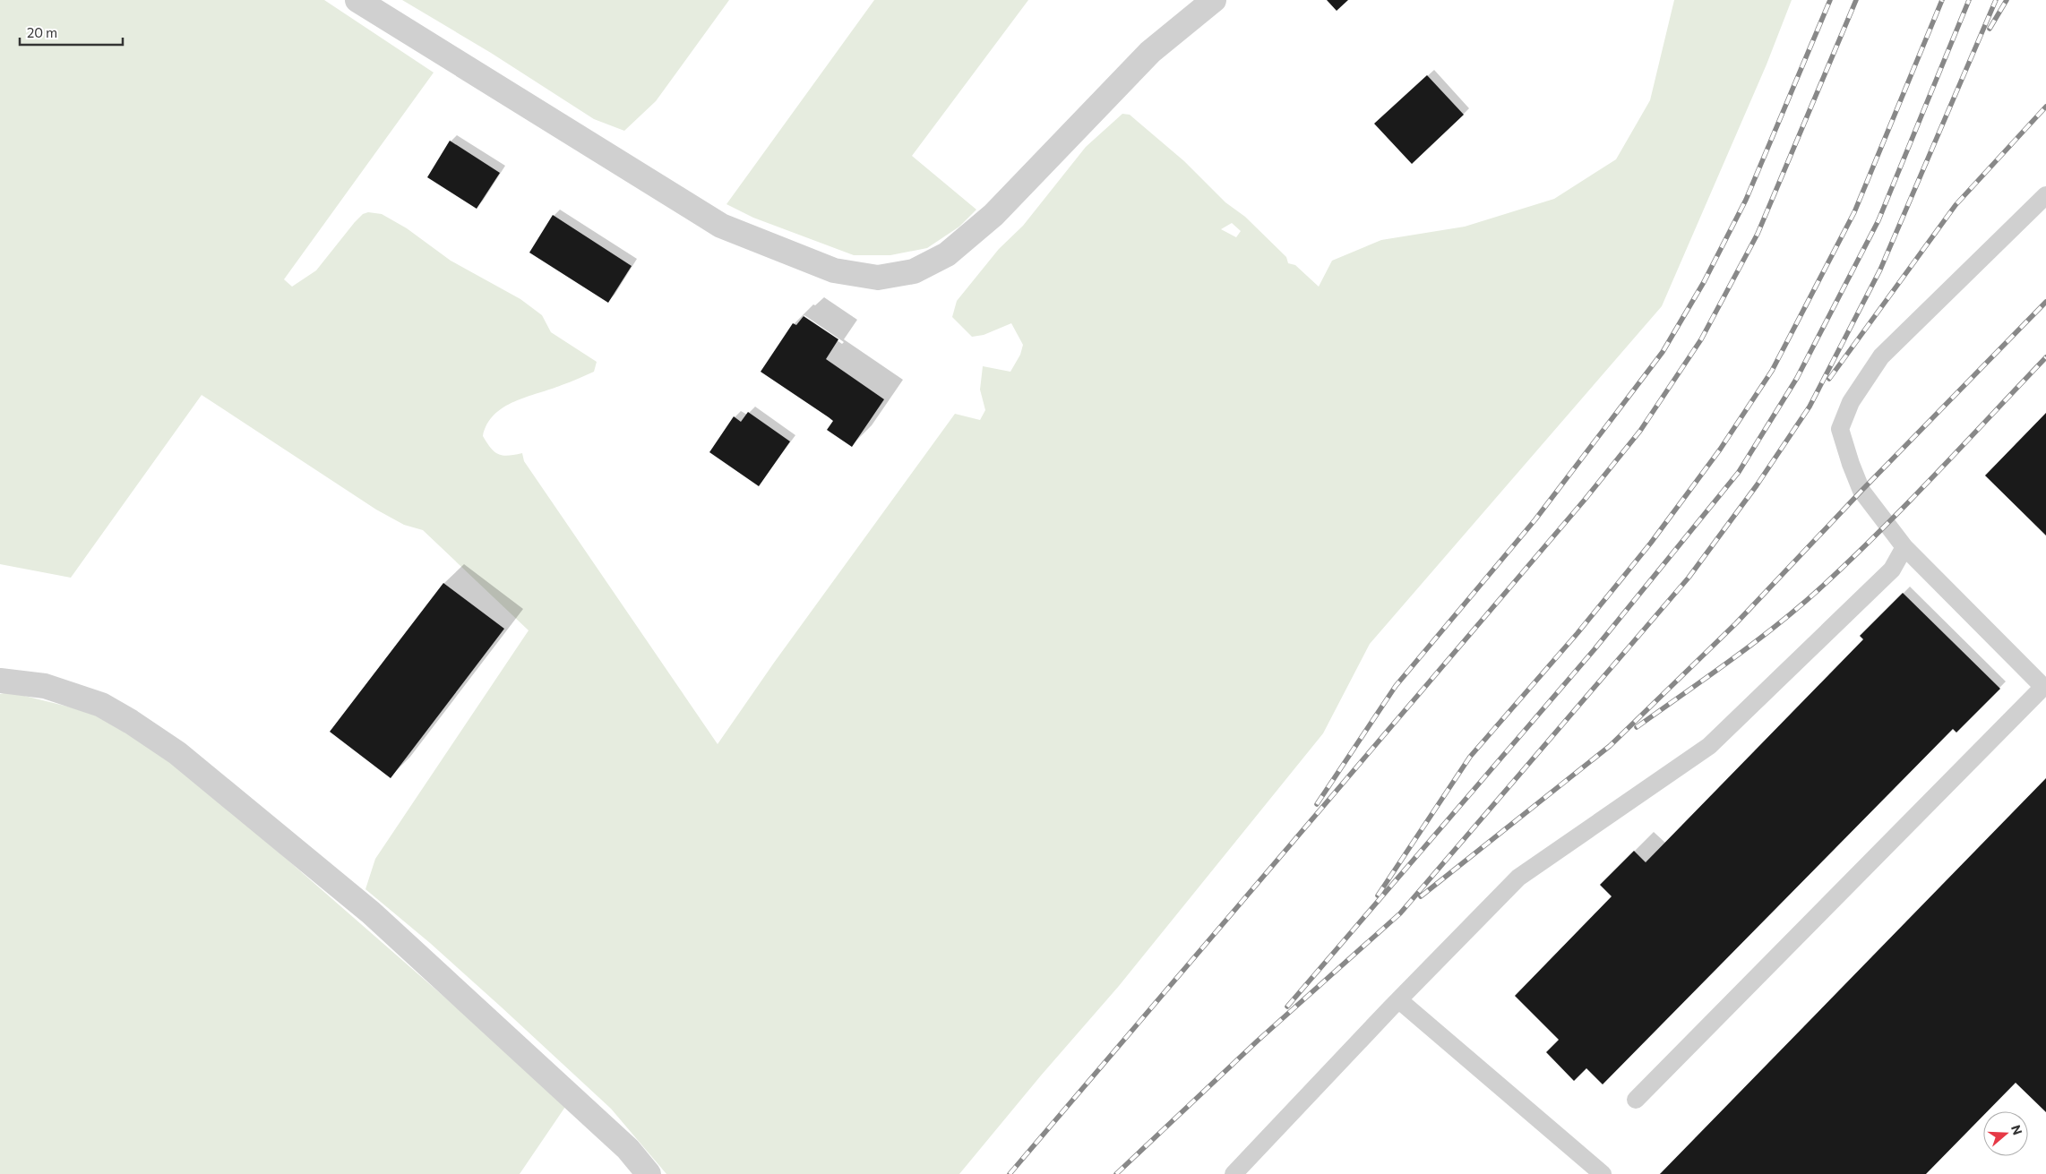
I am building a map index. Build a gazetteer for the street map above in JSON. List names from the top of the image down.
{
  "scale_bar": "20 m",
  "north": "right"
}
